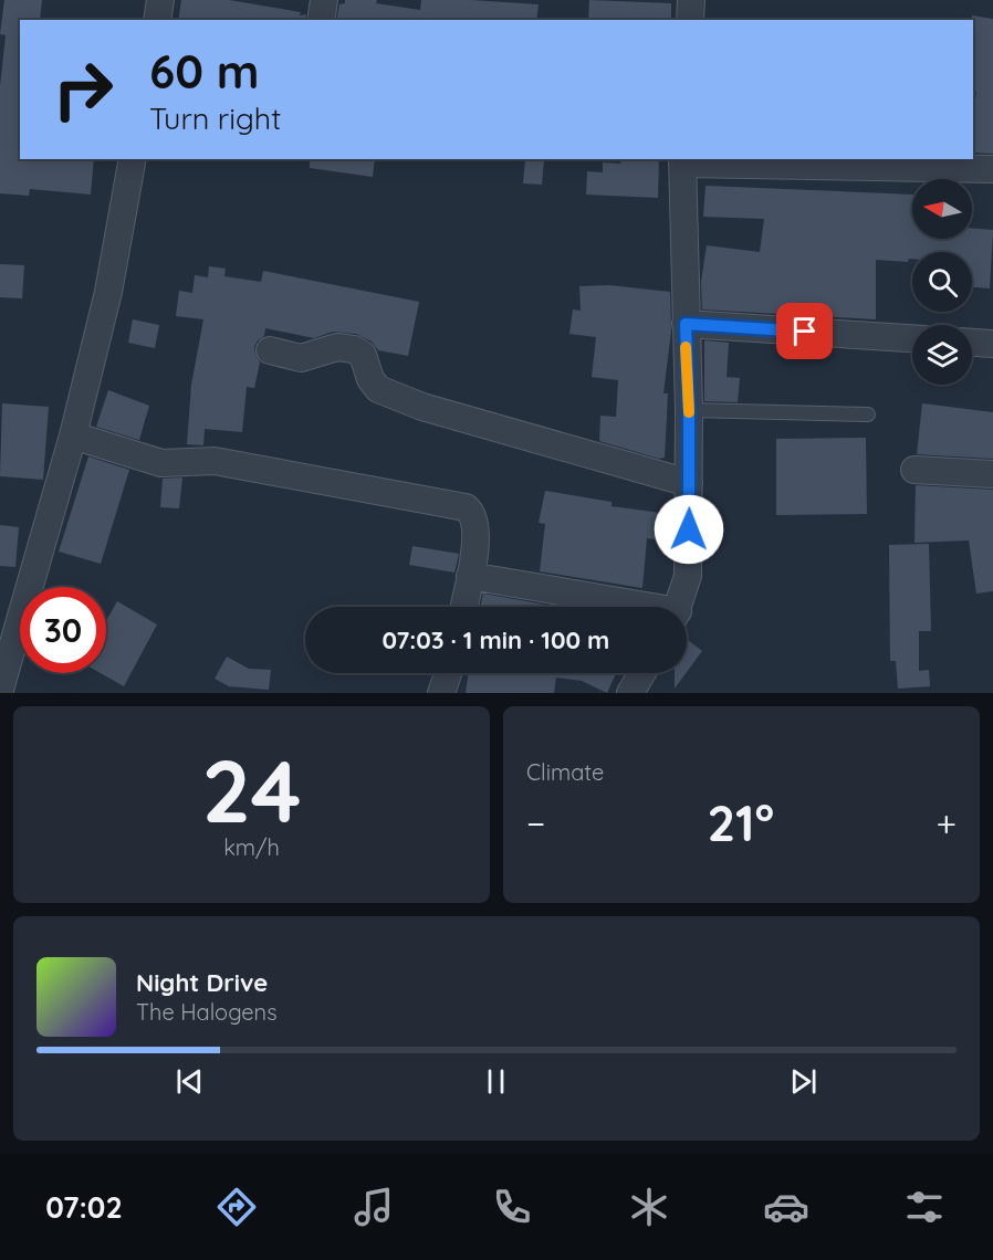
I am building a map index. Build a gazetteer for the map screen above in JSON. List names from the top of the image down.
{
  "north": "left",
  "page": {
    "turn": ["60 m", "Turn right"],
    "limit": "30",
    "trip": "07:03 · 1 min · 100 m",
    "tile": [
      ["24", "km/h"],
      "Climate"
    ],
    "heat": ["−", "21°", "+"],
    "song": ["Night Drive", "The Halogens"],
    "tabs": "07:02"
  }
}
